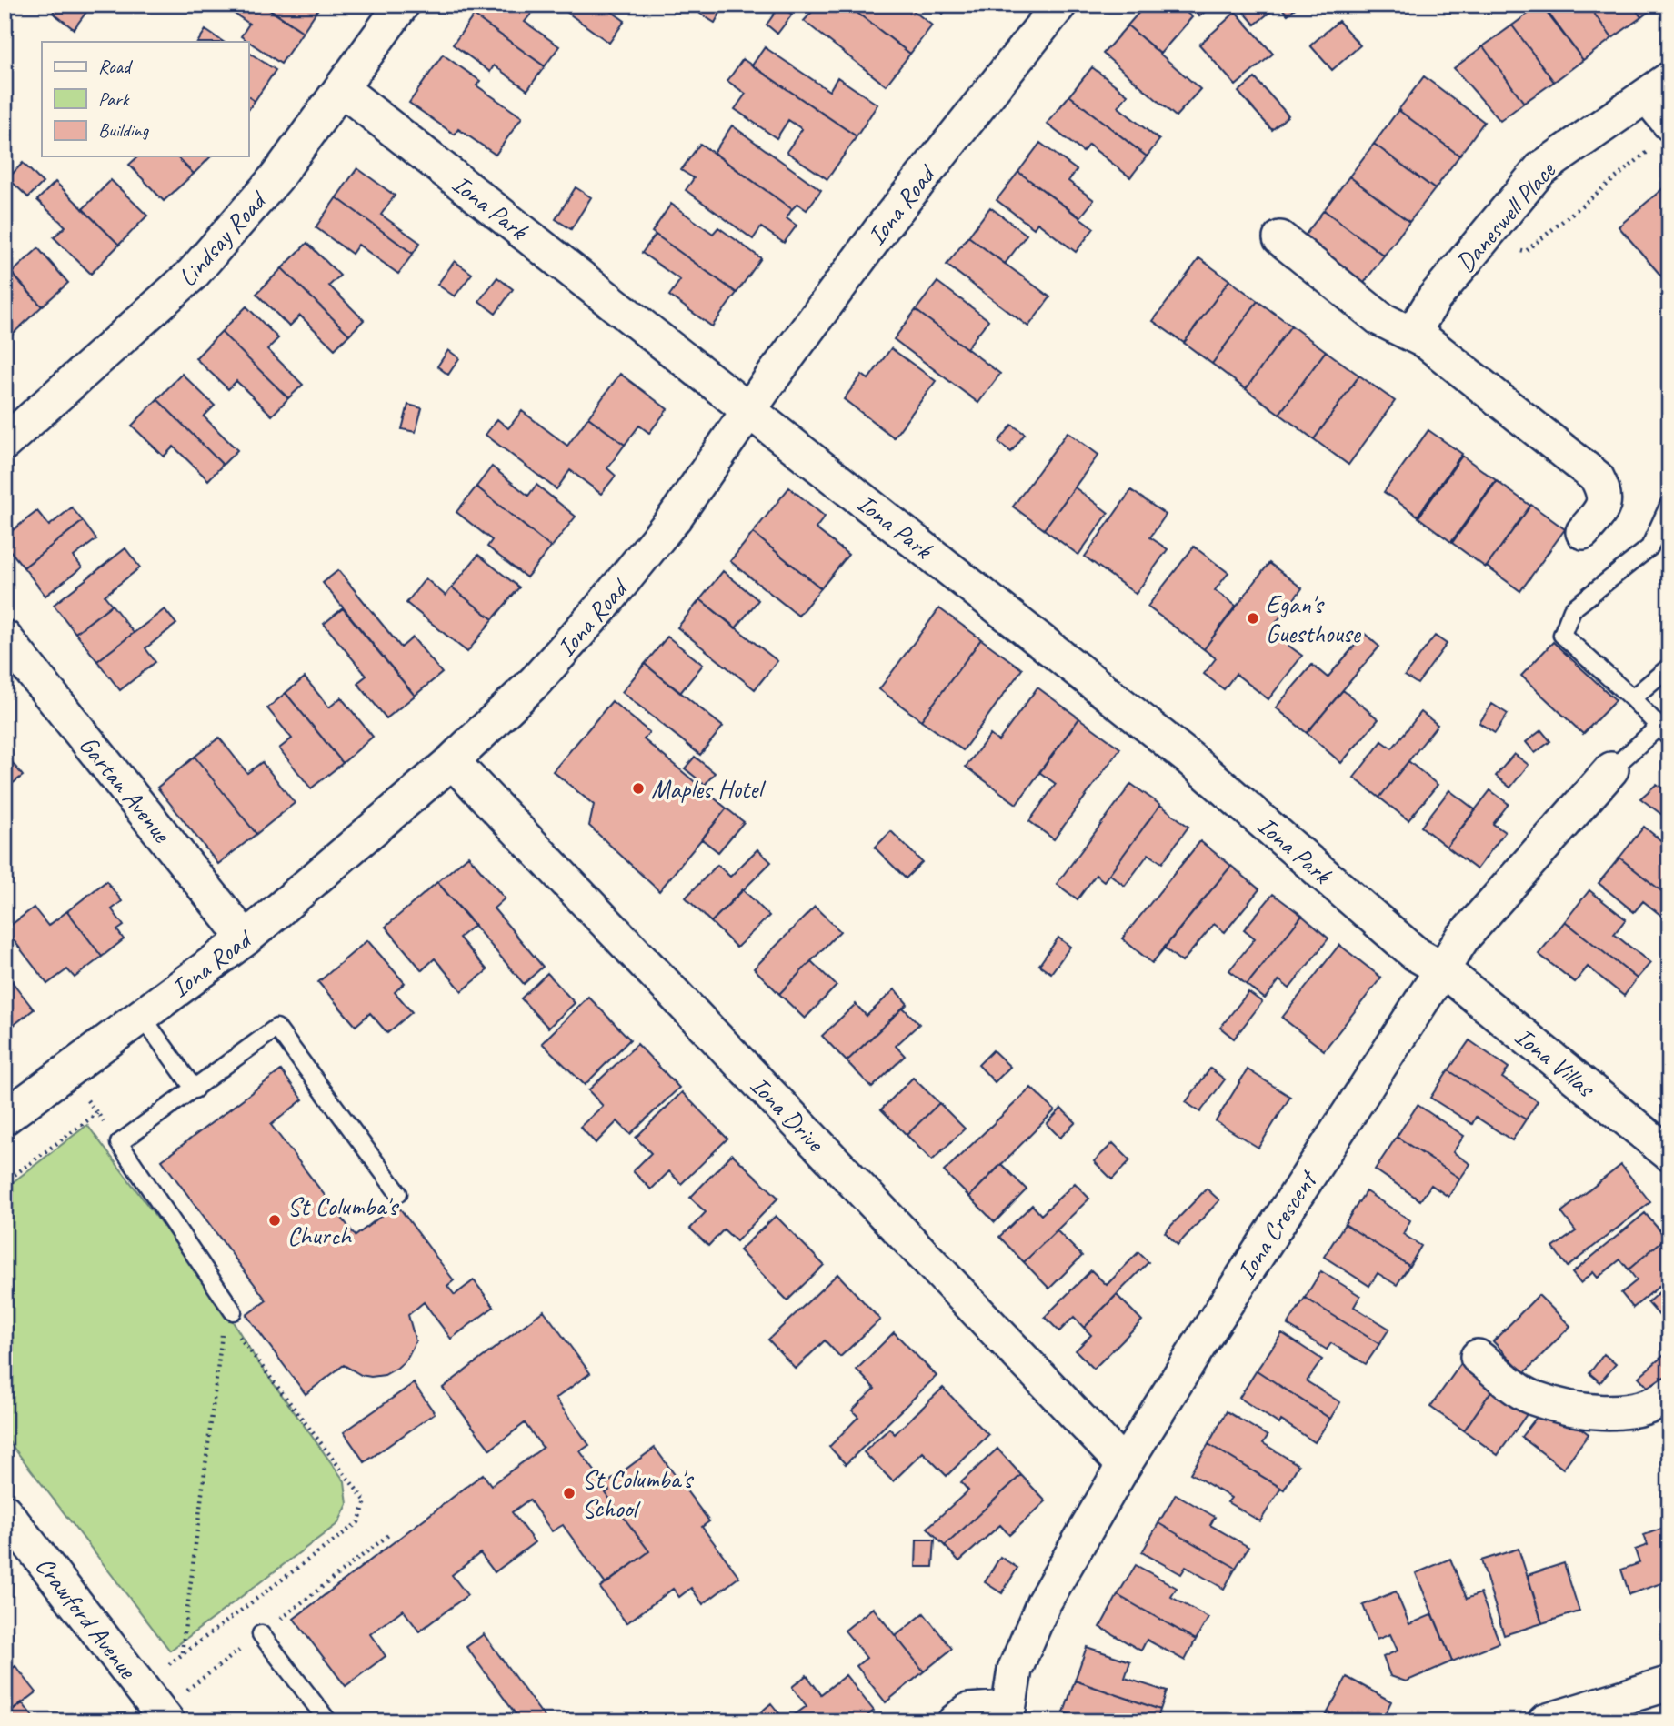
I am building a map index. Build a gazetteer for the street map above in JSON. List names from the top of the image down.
{
  "streets": {
    "street": [
      "Iona Road",
      "Iona Park",
      "Daneswell Place",
      "Lindsay Road",
      "Gartan Avenue",
      "Iona Villas",
      "Iona Drive",
      "Iona Crescent",
      "Crawford Avenue"
    ]
  },
  "crossings": [
    ["Iona Road", "Iona Park"],
    ["Iona Road", "Gartan Avenue"],
    ["Iona Road", "Iona Drive"],
    ["Iona Park", "Lindsay Road"],
    ["Iona Park", "Iona Villas"],
    ["Iona Park", "Iona Crescent"],
    ["Iona Villas", "Iona Crescent"],
    ["Iona Drive", "Iona Crescent"]
  ],
  "places": [
    "Egan's Guesthouse",
    "Maples Hotel",
    "St Columba's Church",
    "St Columba's School"
  ],
  "legend": ["Road", "Park", "Building"]
}
